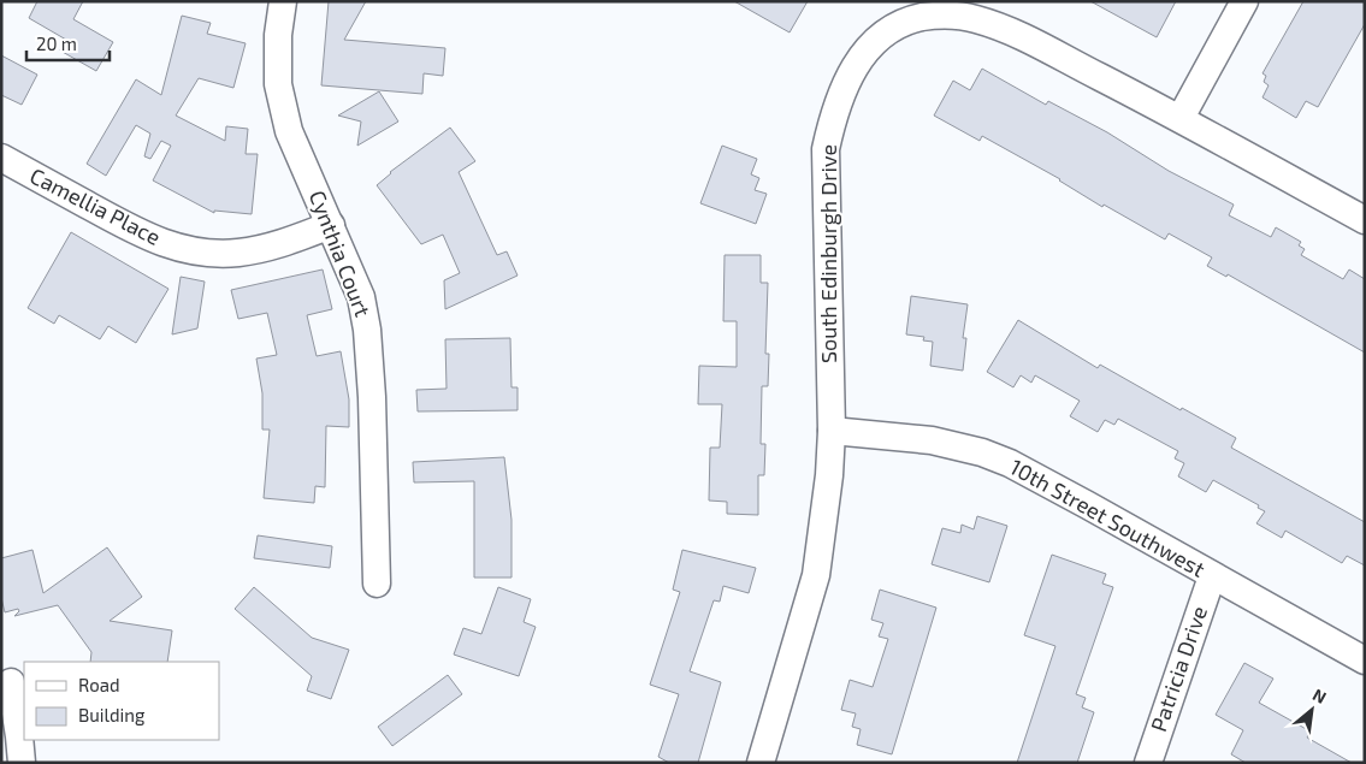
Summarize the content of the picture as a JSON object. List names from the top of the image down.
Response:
{
  "streets": {
    "street": [
      "Camellia Place",
      "Cynthia Court",
      "South Edinburgh Drive",
      "10th Street Southwest",
      "Patricia Drive"
    ]
  },
  "crossings": [
    ["Camellia Place", "Cynthia Court"],
    ["South Edinburgh Drive", "10th Street Southwest"],
    ["10th Street Southwest", "Patricia Drive"]
  ],
  "legend": ["Road", "Building"],
  "scale_bar": "20 m",
  "north": "top right"
}
